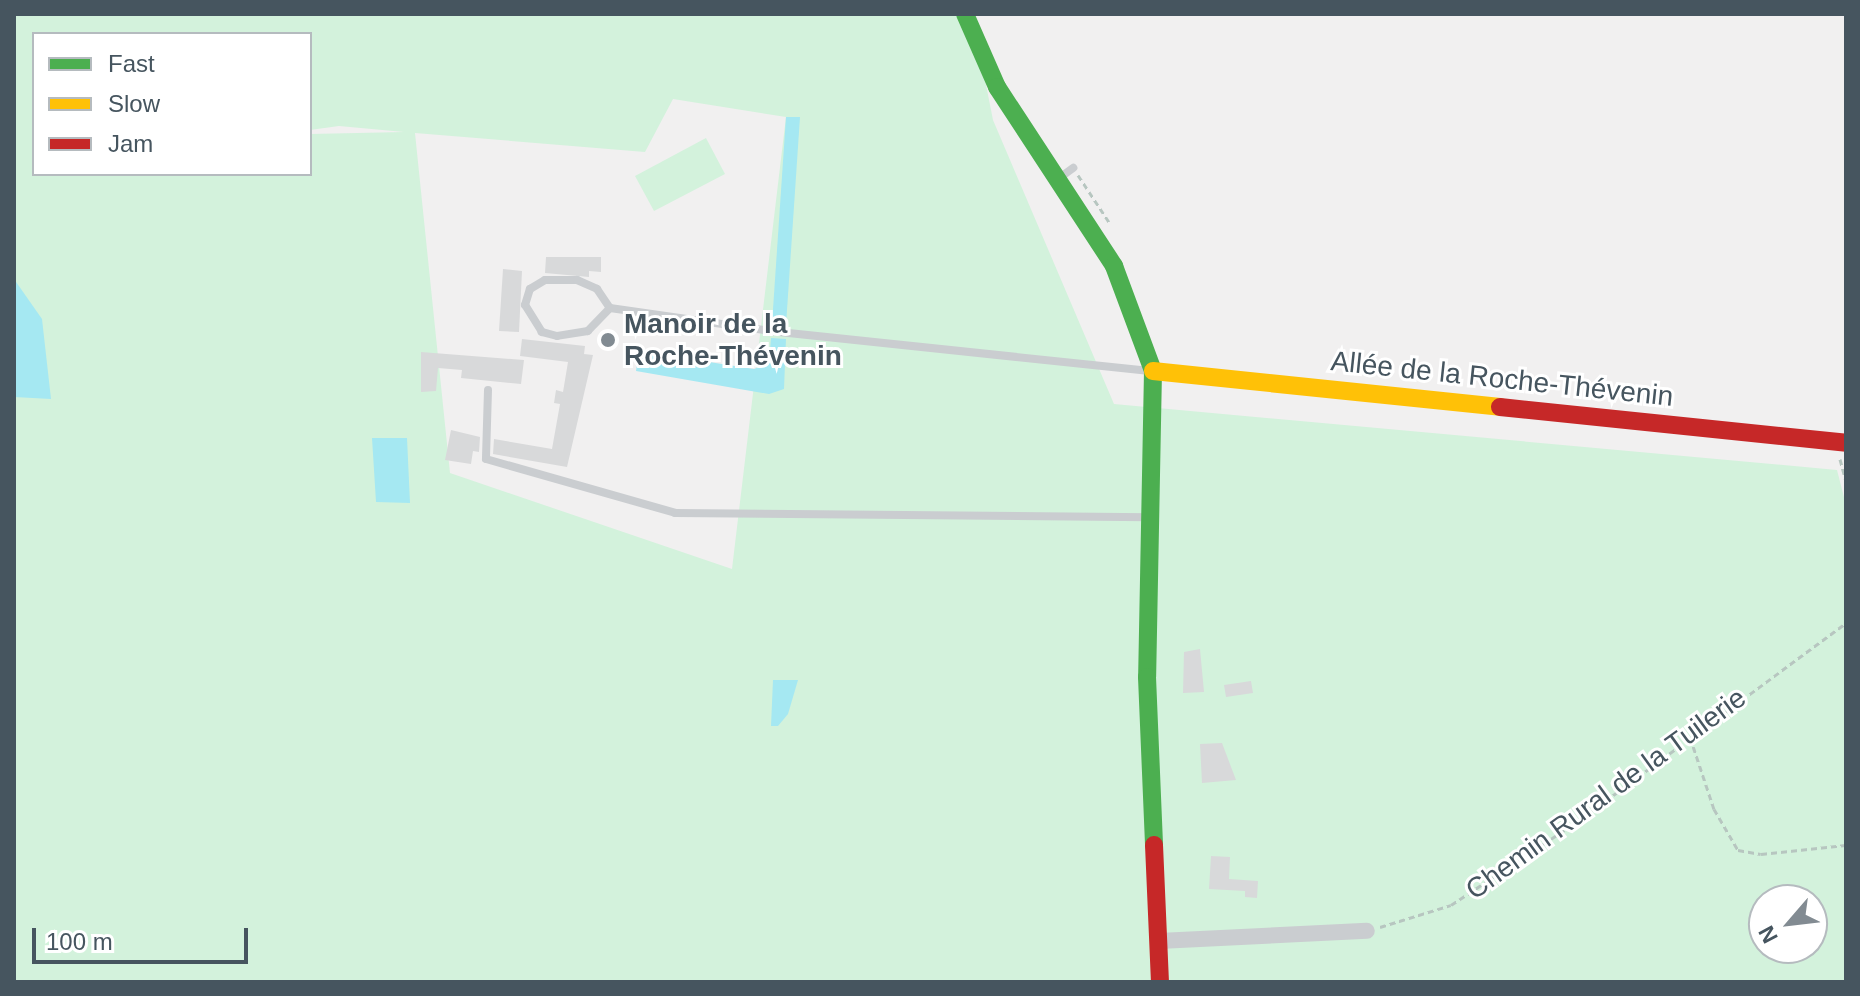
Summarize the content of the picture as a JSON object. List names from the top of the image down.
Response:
{
  "streets": {
    "street": ["Allée de la Roche-Thévenin"],
    "path": ["Chemin Rural de la Tuilerie"]
  },
  "places": ["Manoir de la Roche-Thévenin"],
  "legend": ["Fast", "Slow", "Jam"],
  "scale_bar": "100 m",
  "north": "bottom left"
}
